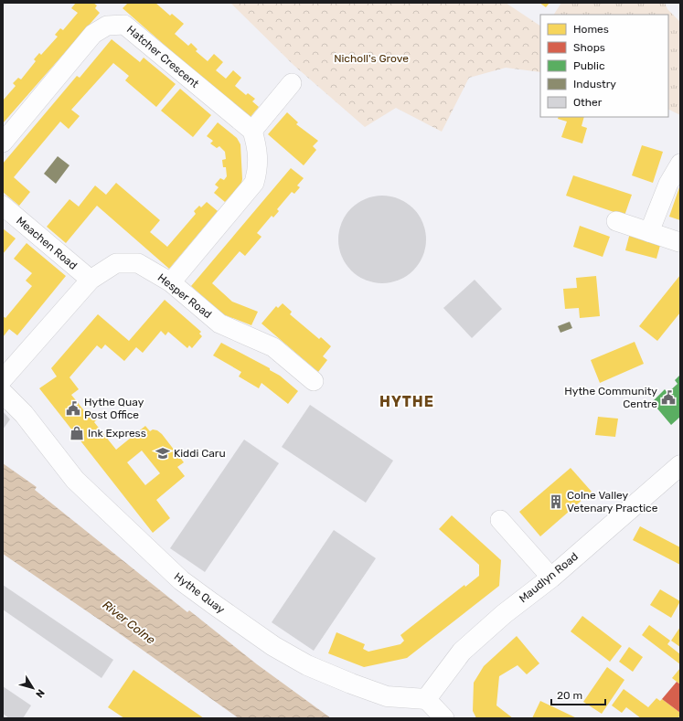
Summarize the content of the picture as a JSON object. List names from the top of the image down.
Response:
{
  "streets": {
    "main road": ["Maudlyn Road", "Hythe Quay"],
    "street": ["Hatcher Crescent", "Meachen Road", "Hesper Road"]
  },
  "crossings": [
    ["Meachen Road", "Hesper Road"],
    ["Maudlyn Road", "Hythe Quay"]
  ],
  "districts": ["HYTHE"],
  "water": ["River Colne"],
  "parks": ["Nicholl's Grove"],
  "places": {
    "public building": ["Hythe Community Centre", "Hythe Quay Post Office"],
    "shop": ["Ink Express"],
    "school or university": ["Kiddi Caru"],
    "building": ["Colne Valley Vetenary Practice"]
  },
  "legend": [
    "Homes",
    "Shops",
    "Public",
    "Industry",
    "Other"
  ],
  "scale_bar": "20 m",
  "north": "bottom right"
}
